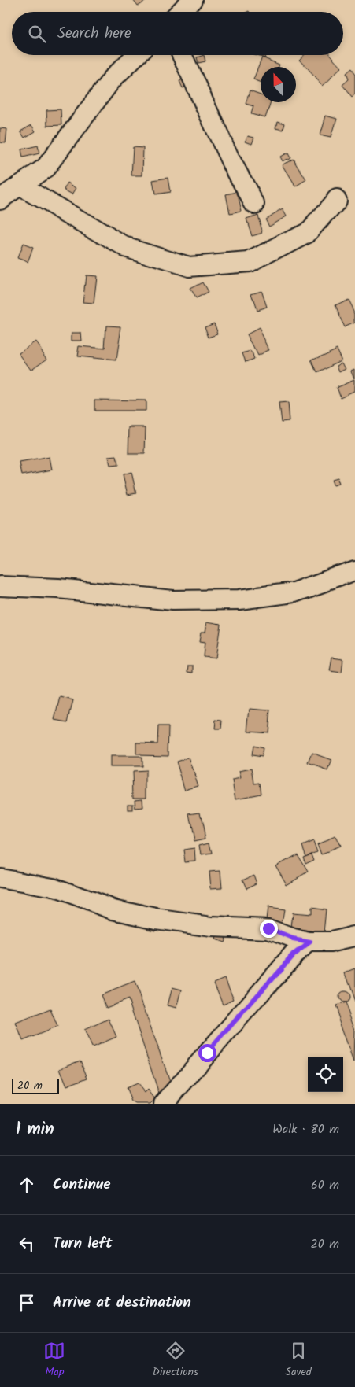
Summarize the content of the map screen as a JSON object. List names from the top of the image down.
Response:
{
  "scale_bar": "20 m",
  "north": "top",
  "page": {
    "search": "Search here",
    "scale": "20 m",
    "heading": ["1 min", "Walk · 80 m"],
    "list": [
      ["Continue", "60 m"],
      ["Turn left", "20 m"],
      "Arrive at destination"
    ],
    "nav": ["Map", "Directions", "Saved"]
  }
}
